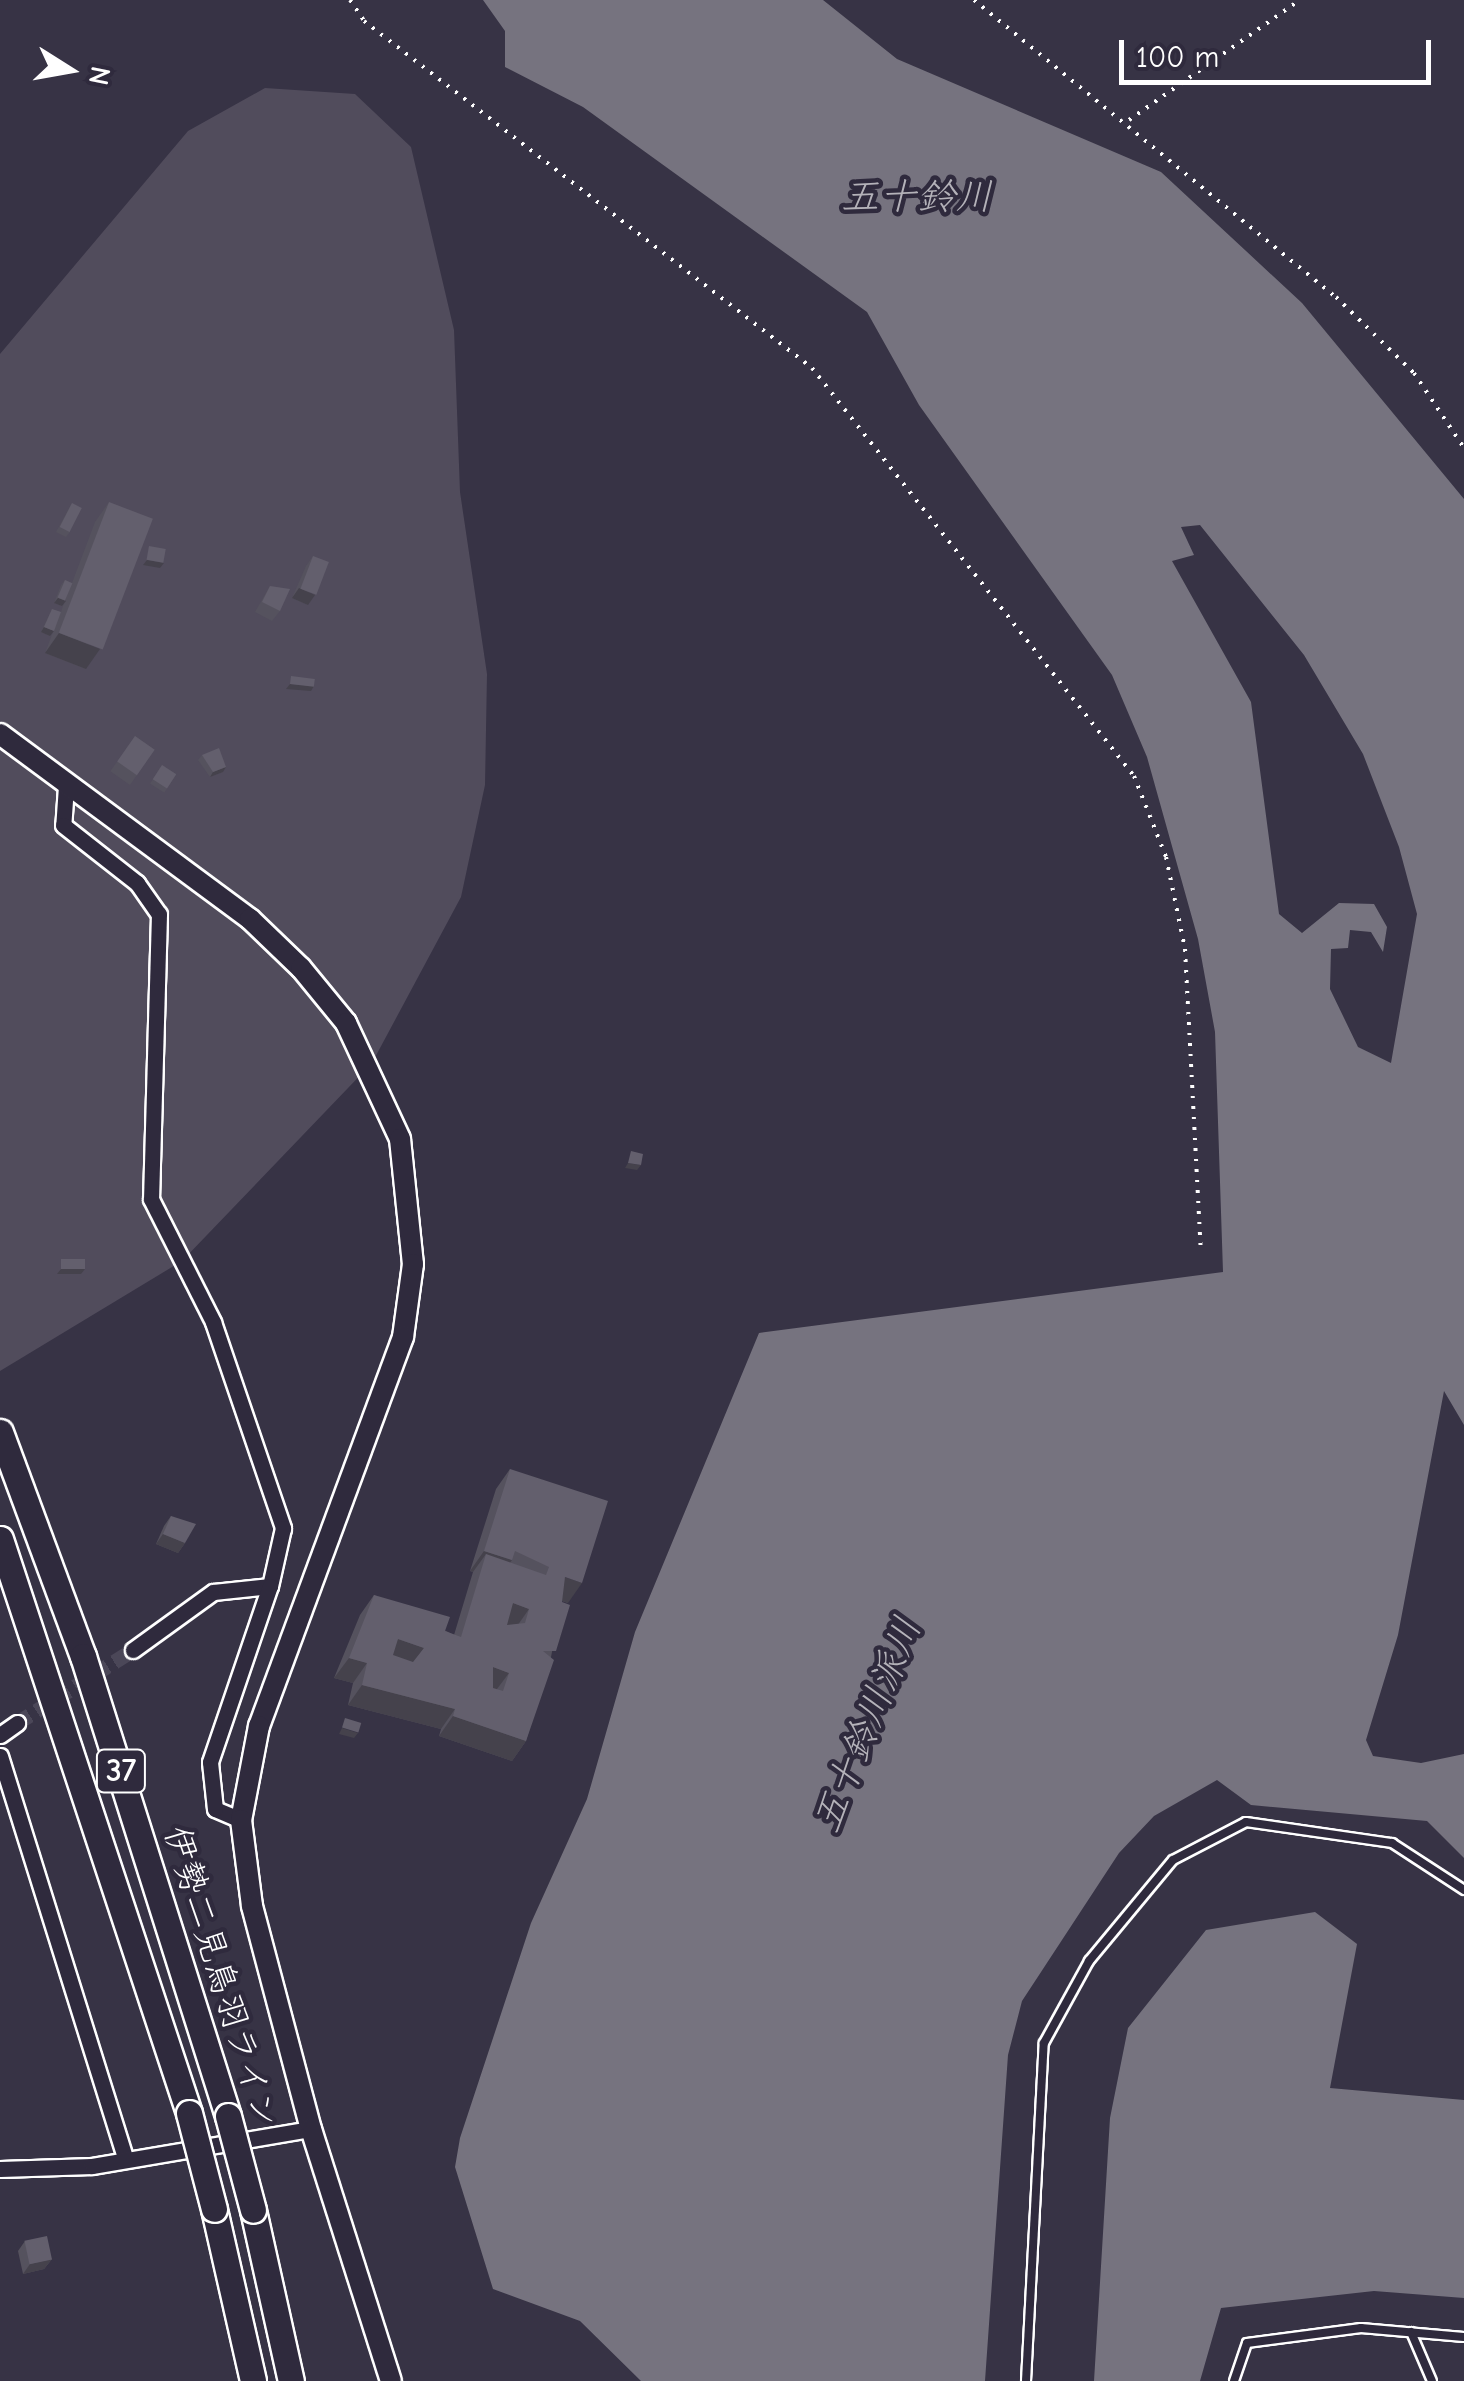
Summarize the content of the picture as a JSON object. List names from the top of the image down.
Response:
{
  "streets": {
    "main road": ["37", "伊勢二見鳥羽ライン"]
  },
  "water": ["五十鈴川", "五十鈴川派川"],
  "scale_bar": "100 m",
  "north": "right"
}
